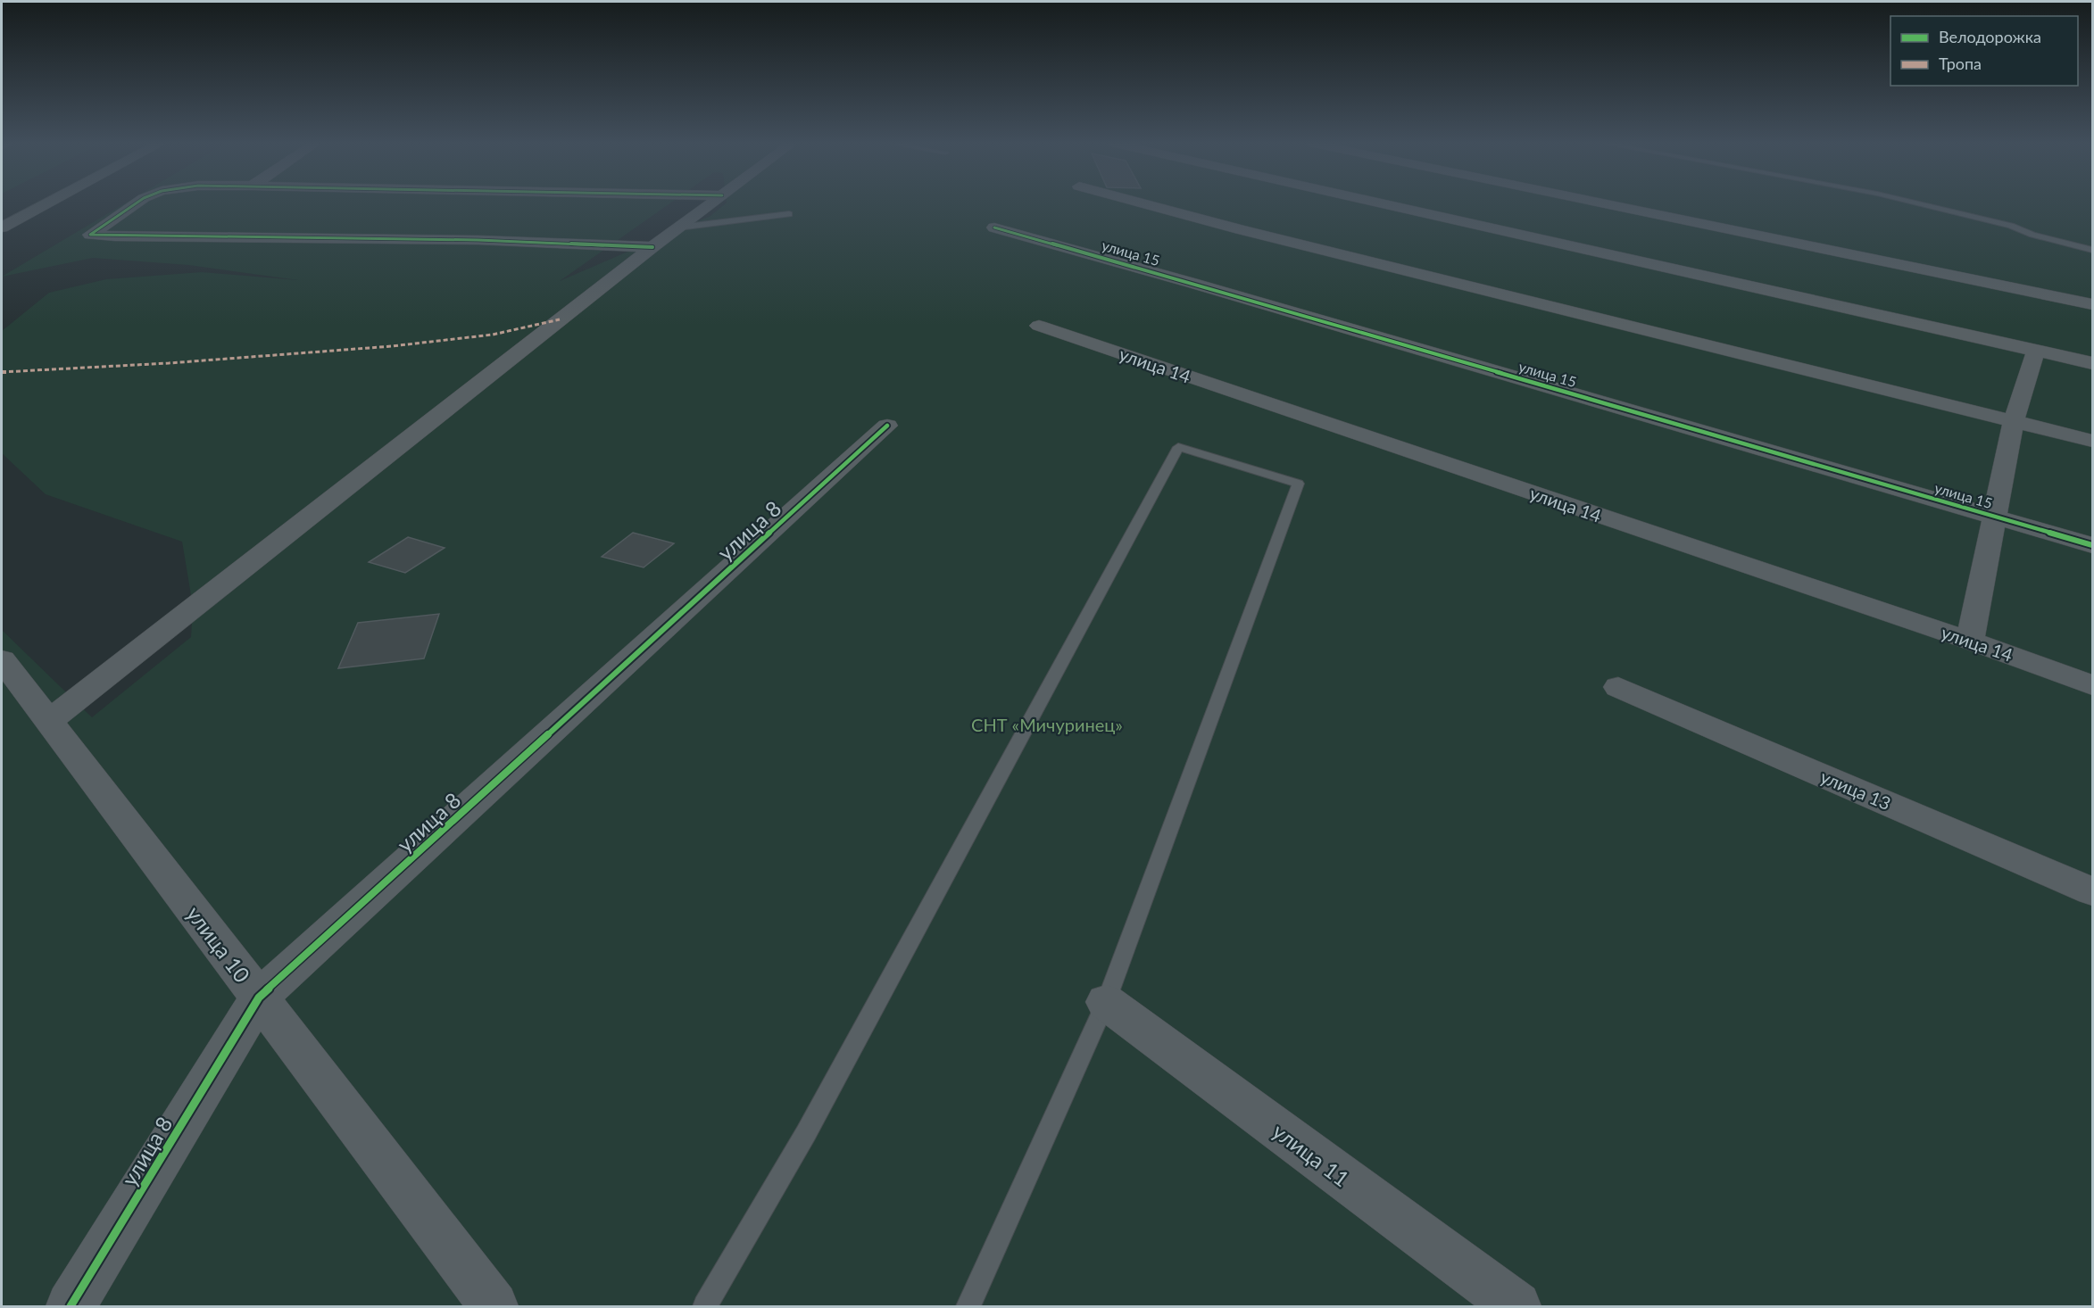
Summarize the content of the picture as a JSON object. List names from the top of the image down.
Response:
{
  "streets": {
    "street": [
      "улица 15",
      "улица 14",
      "улица 8",
      "улица 13",
      "улица 10",
      "улица 11"
    ]
  },
  "crossings": [
    ["улица 8", "улица 10"]
  ],
  "parks": ["СНТ «Мичуринец»"],
  "legend": ["Велодорожка", "Тропа"]
}
